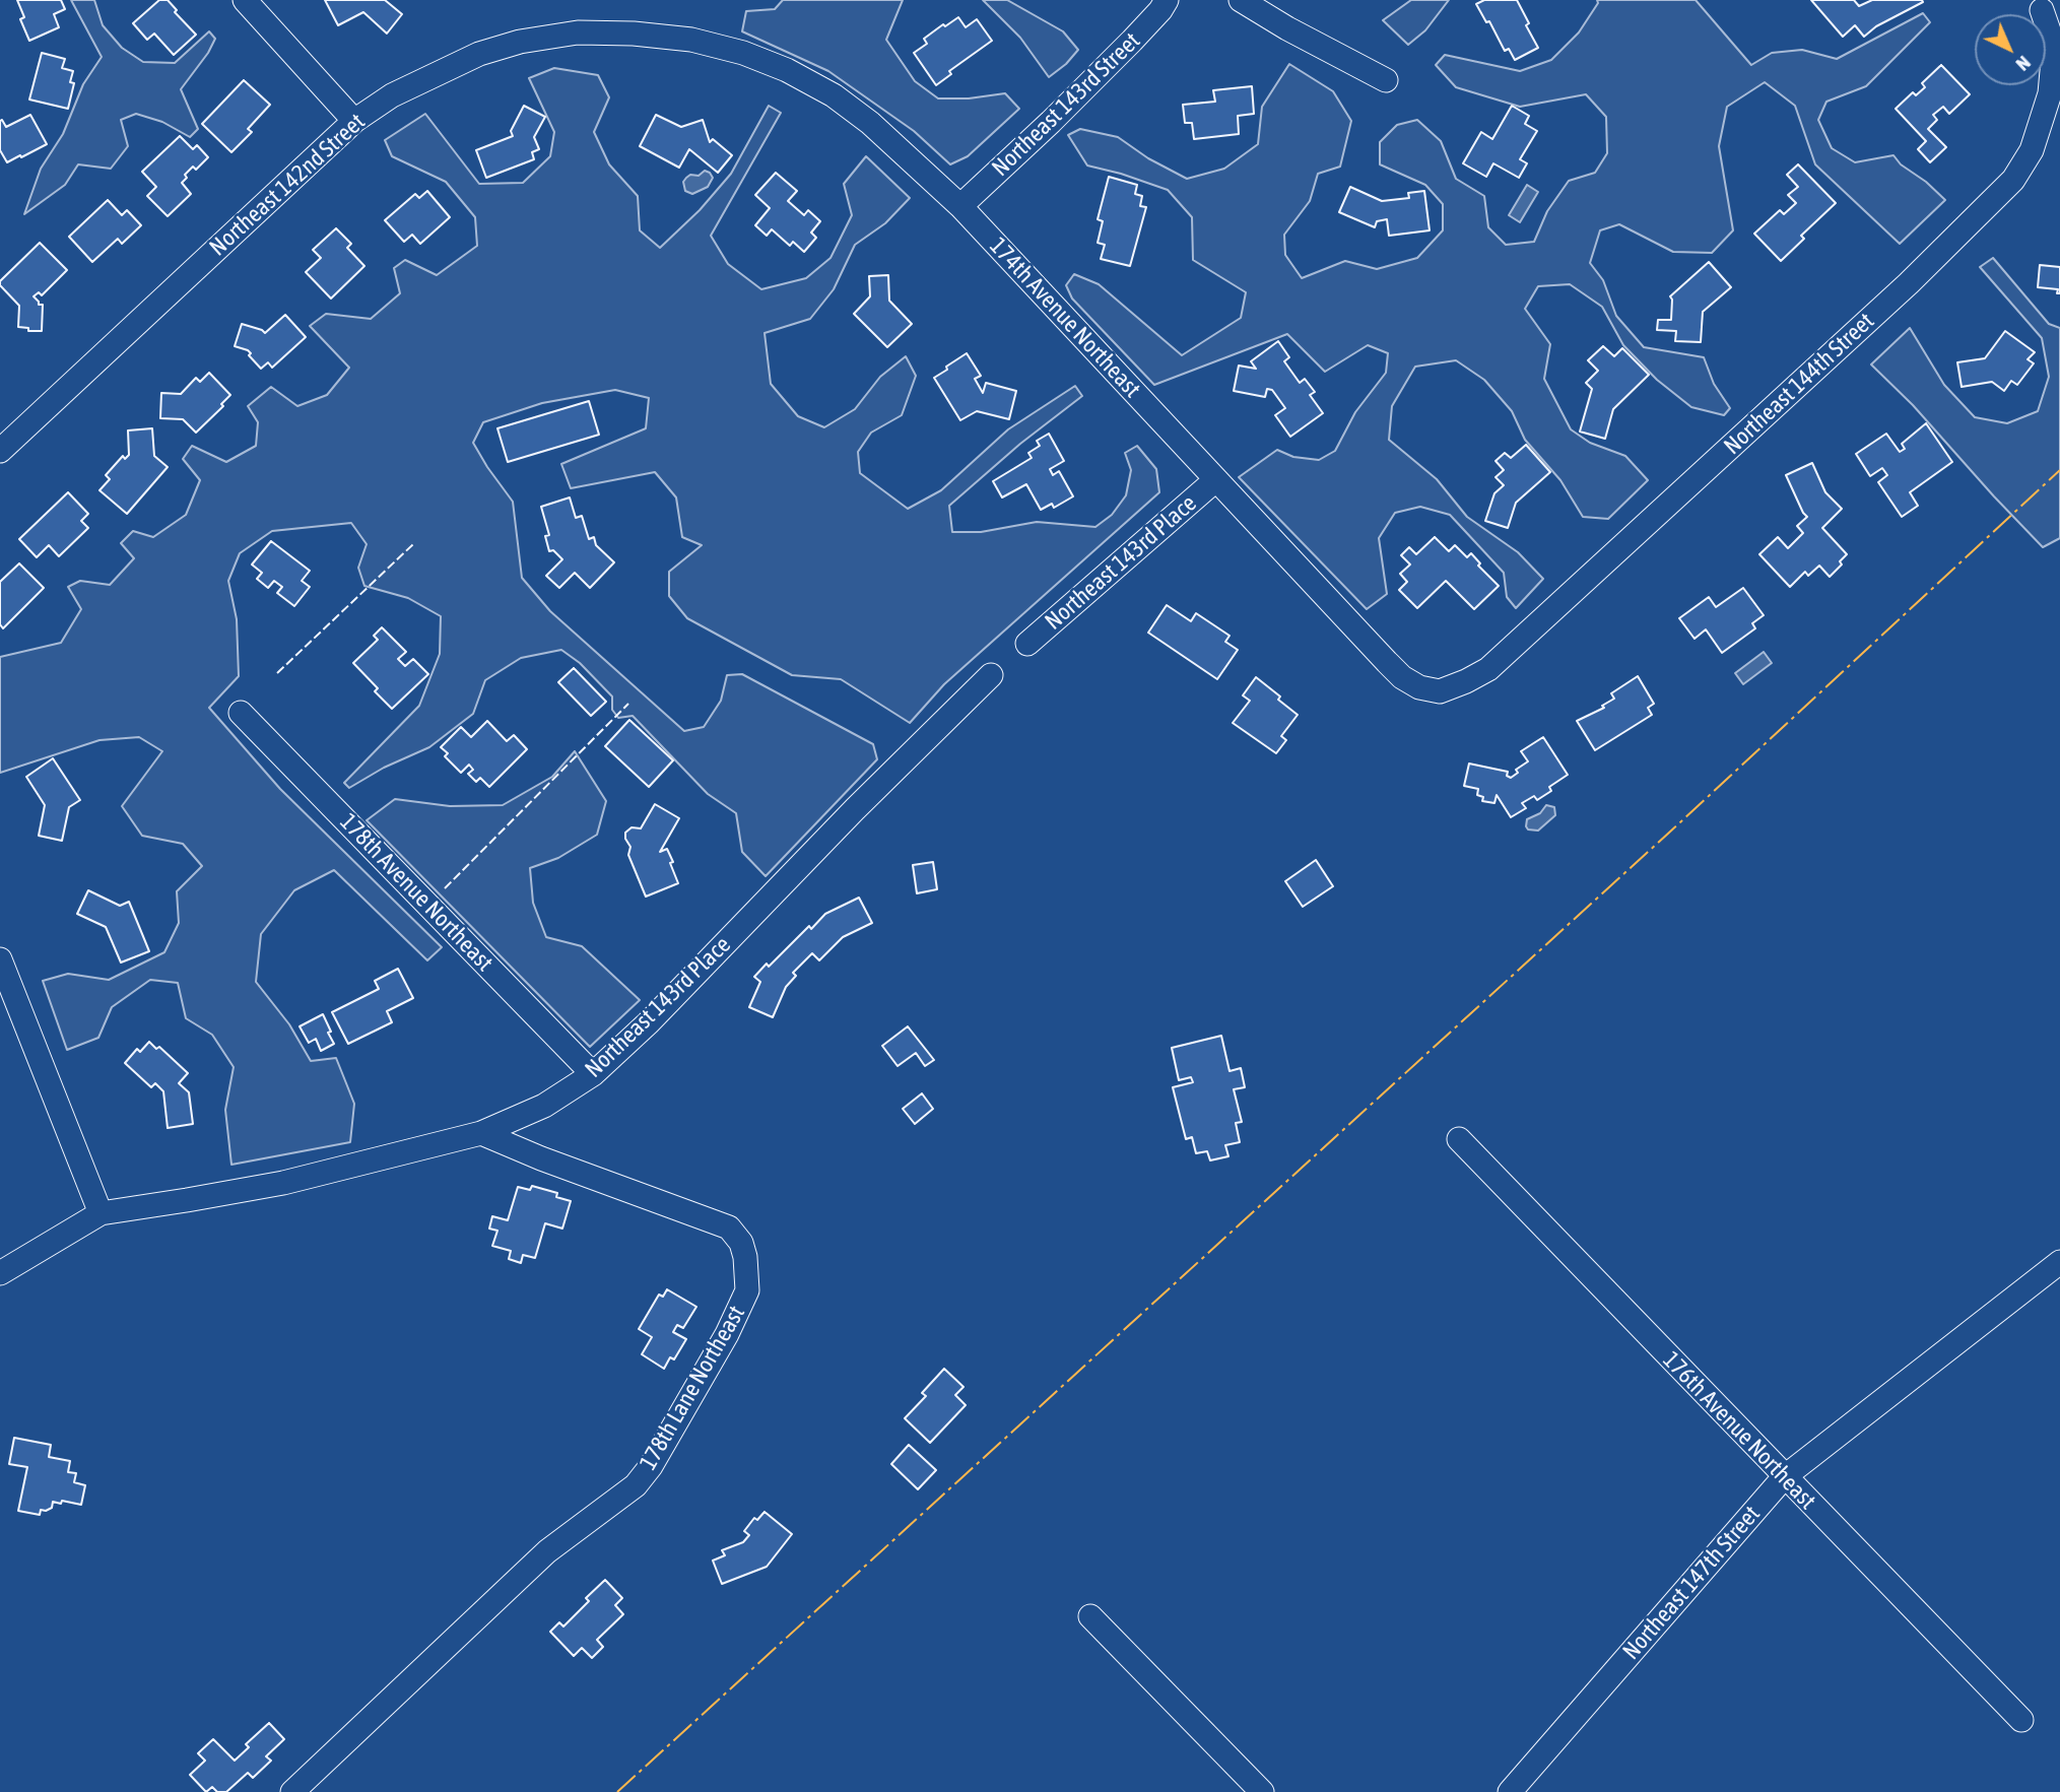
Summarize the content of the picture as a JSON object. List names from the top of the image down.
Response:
{
  "streets": {
    "street": [
      "Northeast 143rd Street",
      "Northeast 142nd Street",
      "174th Avenue Northeast",
      "Northeast 144th Street",
      "Northeast 143rd Place",
      "178th Avenue Northeast",
      "178th Lane Northeast",
      "176th Avenue Northeast",
      "Northeast 147th Street"
    ]
  },
  "crossings": [
    ["Northeast 143rd Street", "174th Avenue Northeast"],
    ["Northeast 142nd Street", "174th Avenue Northeast"],
    ["174th Avenue Northeast", "Northeast 144th Street"],
    ["174th Avenue Northeast", "Northeast 143rd Place"],
    ["Northeast 143rd Place", "178th Avenue Northeast"],
    ["Northeast 143rd Place", "178th Lane Northeast"],
    ["176th Avenue Northeast", "Northeast 147th Street"]
  ],
  "north": "bottom right"
}
